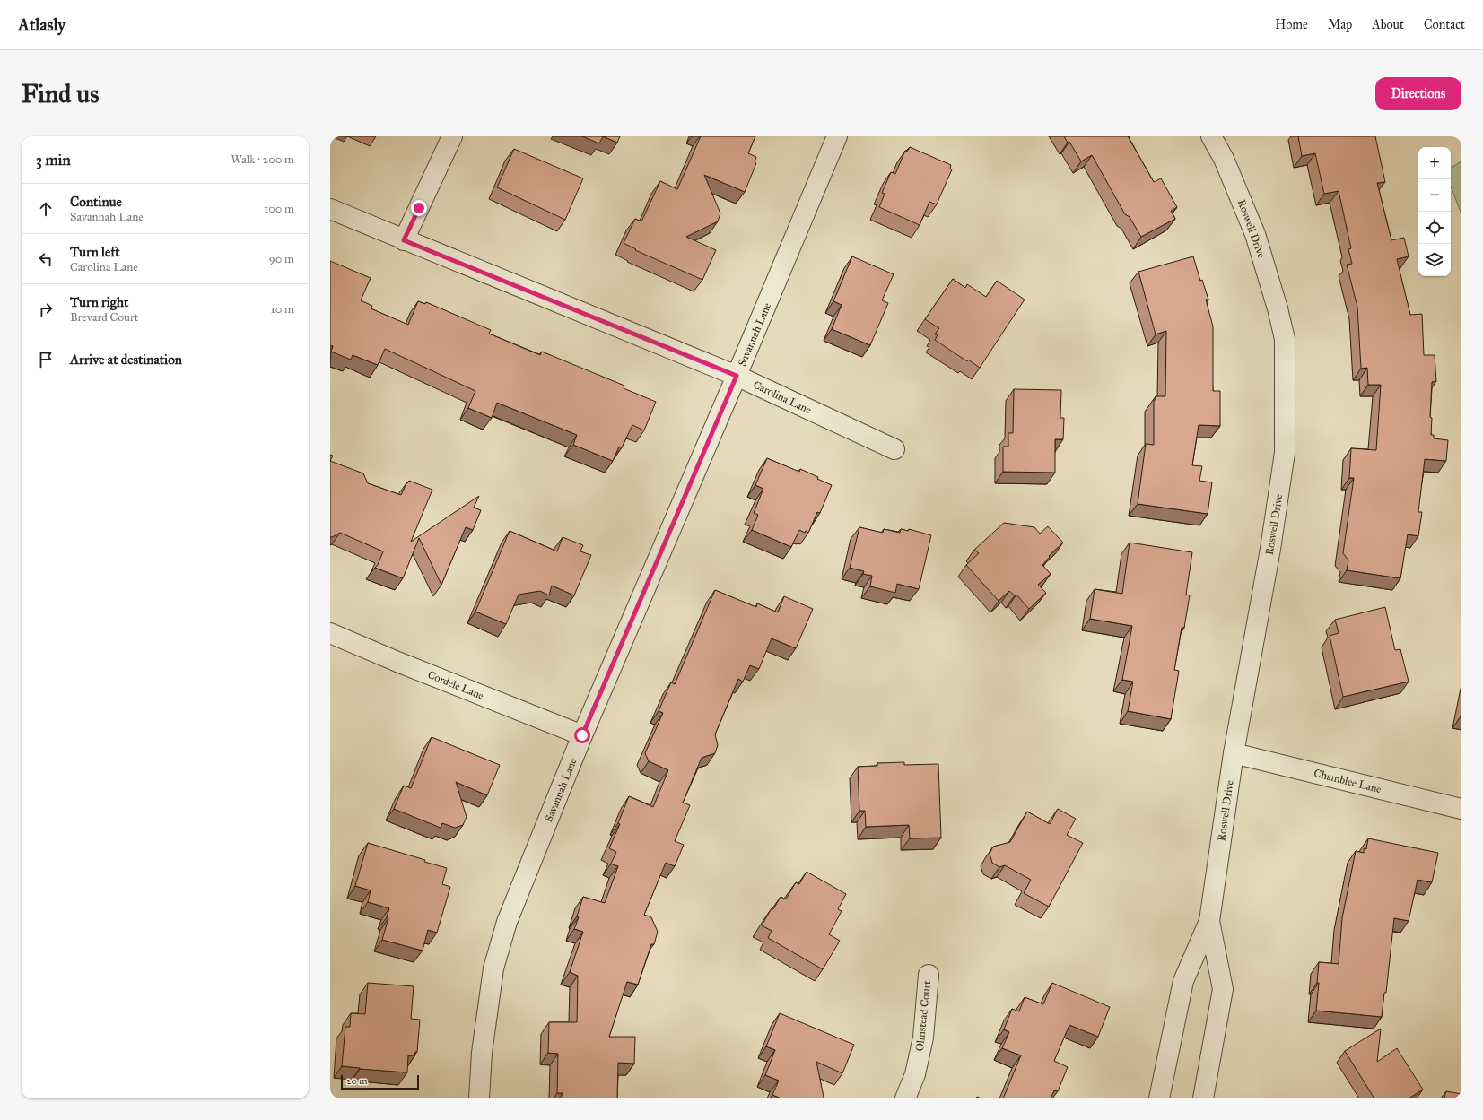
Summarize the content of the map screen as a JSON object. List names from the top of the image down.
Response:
{
  "streets": {
    "street": [
      "Roswell Drive",
      "Savannah Lane",
      "Carolina Lane",
      "Cordele Lane",
      "Chamblee Lane",
      "Olmstead Court"
    ]
  },
  "crossings": [
    ["Roswell Drive", "Chamblee Lane"],
    ["Savannah Lane", "Carolina Lane"],
    ["Savannah Lane", "Cordele Lane"]
  ],
  "scale_bar": "20 m",
  "page": {
    "header": "Atlasly",
    "nav": [
      "Home",
      "Map",
      "About",
      "Contact"
    ],
    "buttons": "Directions",
    "title": "Find us",
    "heading": ["3 min", "Walk · 200 m"],
    "map_buttons": ["+", "−"],
    "list": [
      ["Continue", "Savannah Lane", "100 m"],
      ["Turn left", "Carolina Lane", "90 m"],
      ["Turn right", "Brevard Court", "10 m"],
      "Arrive at destination"
    ],
    "scale": "20 m"
  }
}
